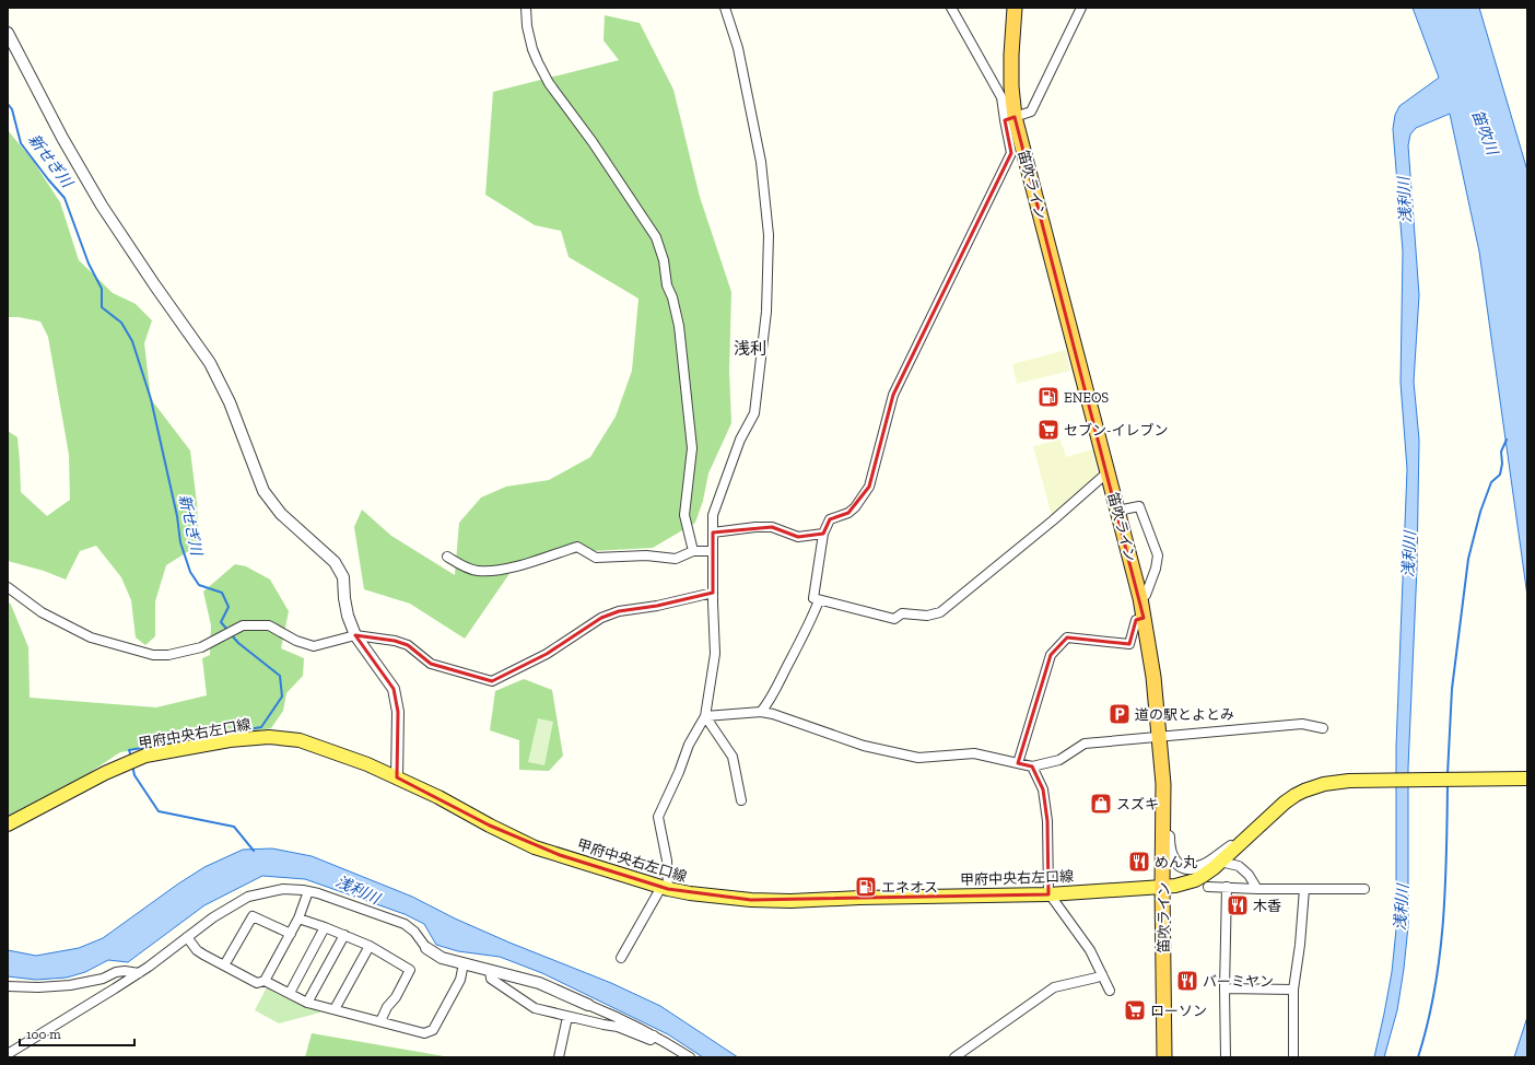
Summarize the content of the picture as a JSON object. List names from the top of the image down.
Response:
{
  "streets": {
    "highway": ["笛吹ライン"],
    "main road": ["甲府中央右左口線"]
  },
  "crossings": [
    ["笛吹ライン", "甲府中央右左口線"]
  ],
  "districts": ["浅利"],
  "water": ["笛吹川", "新せぎ川", "浅利川"],
  "places": {
    "fuel station": ["ENEOS", "エネオス"],
    "supermarket": ["セブン-イレブン", "ローソン"],
    "parking": ["道の駅とよとみ"],
    "shop": ["スズキ"],
    "restaurant": ["めん丸", "木香", "バーミヤン"]
  },
  "scale_bar": "100 m"
}
